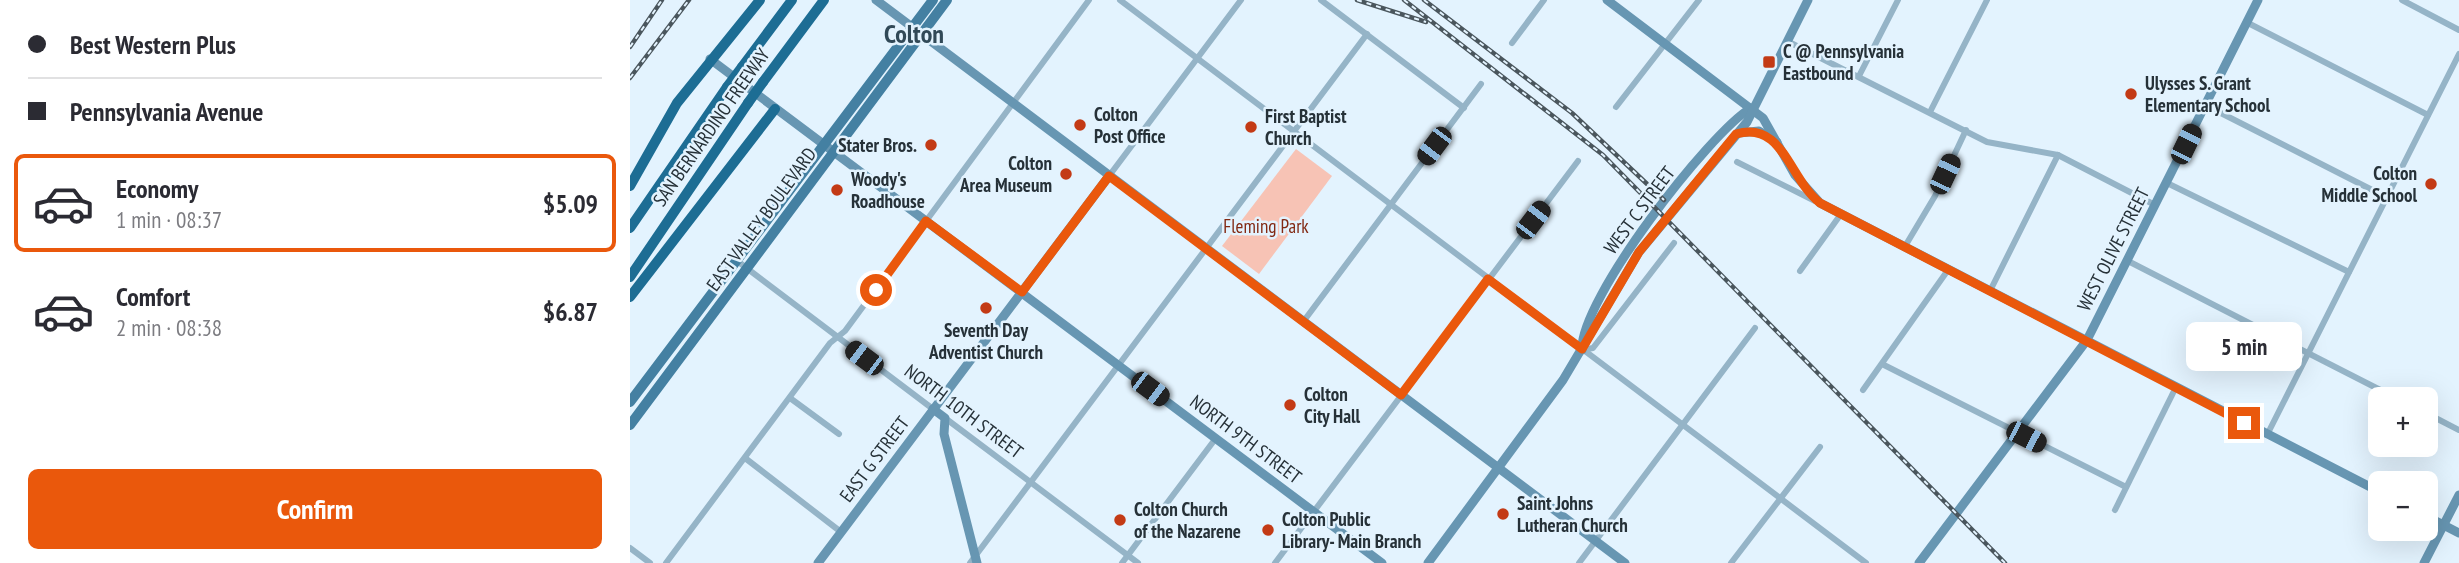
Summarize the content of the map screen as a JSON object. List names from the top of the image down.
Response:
{
  "streets": {
    "highway": ["SAN BERNARDINO FREEWAY"],
    "main road": ["EAST VALLEY BOULEVARD"],
    "street": [
      "WEST C STREET",
      "WEST OLIVE STREET",
      "NORTH 10TH STREET",
      "NORTH 9TH STREET",
      "EAST G STREET"
    ]
  },
  "crossings": [
    ["EAST VALLEY BOULEVARD", "NORTH 10TH STREET"],
    ["EAST VALLEY BOULEVARD", "NORTH 9TH STREET"],
    ["NORTH 10TH STREET", "EAST G STREET"],
    ["NORTH 9TH STREET", "EAST G STREET"]
  ],
  "districts": ["Colton"],
  "parks": ["Fleming Park"],
  "places": {
    "transit": ["C @ Pennsylvania Eastbound"],
    "other": [
      "Ulysses S. Grant Elementary School",
      "Colton Post Office",
      "First Baptist Church",
      "Stater Bros.",
      "Colton Area Museum",
      "Colton Middle School",
      "Woody's Roadhouse",
      "Seventh Day Adventist Church",
      "Colton City Hall",
      "Saint Johns Lutheran Church",
      "Colton Church of the Nazarene",
      "Colton Public Library- Main Branch"
    ]
  },
  "page": {
    "banner": ["Best Western Plus", "Pennsylvania Avenue"],
    "list": [
      {
        "name": "Economy",
        "note": "1 min · 08:37",
        "value": "$5.09"
      },
      {
        "name": "Comfort",
        "note": "2 min · 08:38",
        "value": "$6.87"
      }
    ],
    "bubble": "5 min",
    "map_buttons": ["+", "−"],
    "buttons": "Confirm"
  }
}
